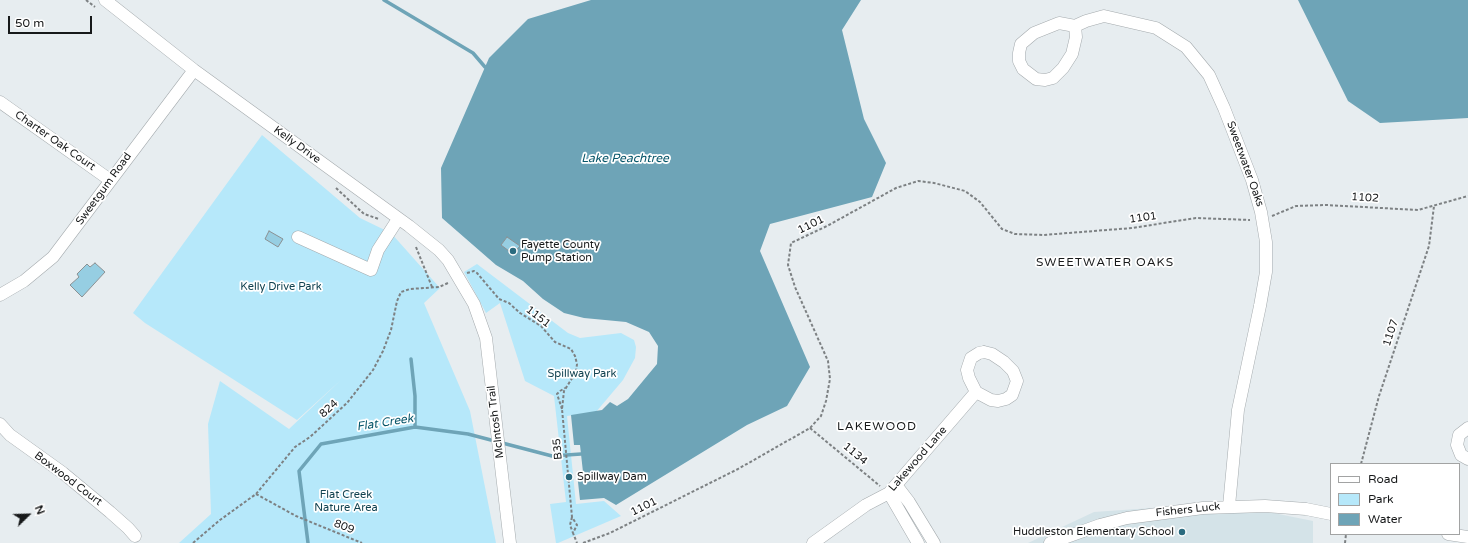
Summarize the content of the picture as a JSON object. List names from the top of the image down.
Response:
{
  "streets": {
    "street": [
      "Charter Oak Court",
      "Kelly Drive",
      "Sweetwater Oaks",
      "Sweetgum Road",
      "McIntosh Trail",
      "Lakewood Lane",
      "Boxwood Court",
      "Fishers Luck"
    ],
    "path": [
      "1102",
      "1101",
      "1151",
      "1107",
      "824",
      "B35",
      "1134",
      "809"
    ]
  },
  "crossings": [
    ["Charter Oak Court", "Sweetgum Road"],
    ["Kelly Drive", "Sweetgum Road"],
    ["Kelly Drive", "McIntosh Trail"],
    ["Sweetwater Oaks", "1102"],
    ["Sweetwater Oaks", "1101"],
    ["Sweetwater Oaks", "Fishers Luck"],
    ["1102", "1101"],
    ["1102", "1107"],
    ["1101", "1134"],
    ["1151", "B35"],
    ["824", "809"],
    ["1134", "Lakewood Lane"]
  ],
  "districts": ["SWEETWATER OAKS", "LAKEWOOD"],
  "water": ["Lake Peachtree", "Flat Creek"],
  "parks": ["Kelly Drive Park", "Spillway Park", "Flat Creek Nature Area"],
  "places": ["Fayette County Pump Station", "Spillway Dam", "Huddleston Elementary School"],
  "legend": ["Road", "Park", "Water"],
  "scale_bar": "50 m",
  "north": "top right"
}
